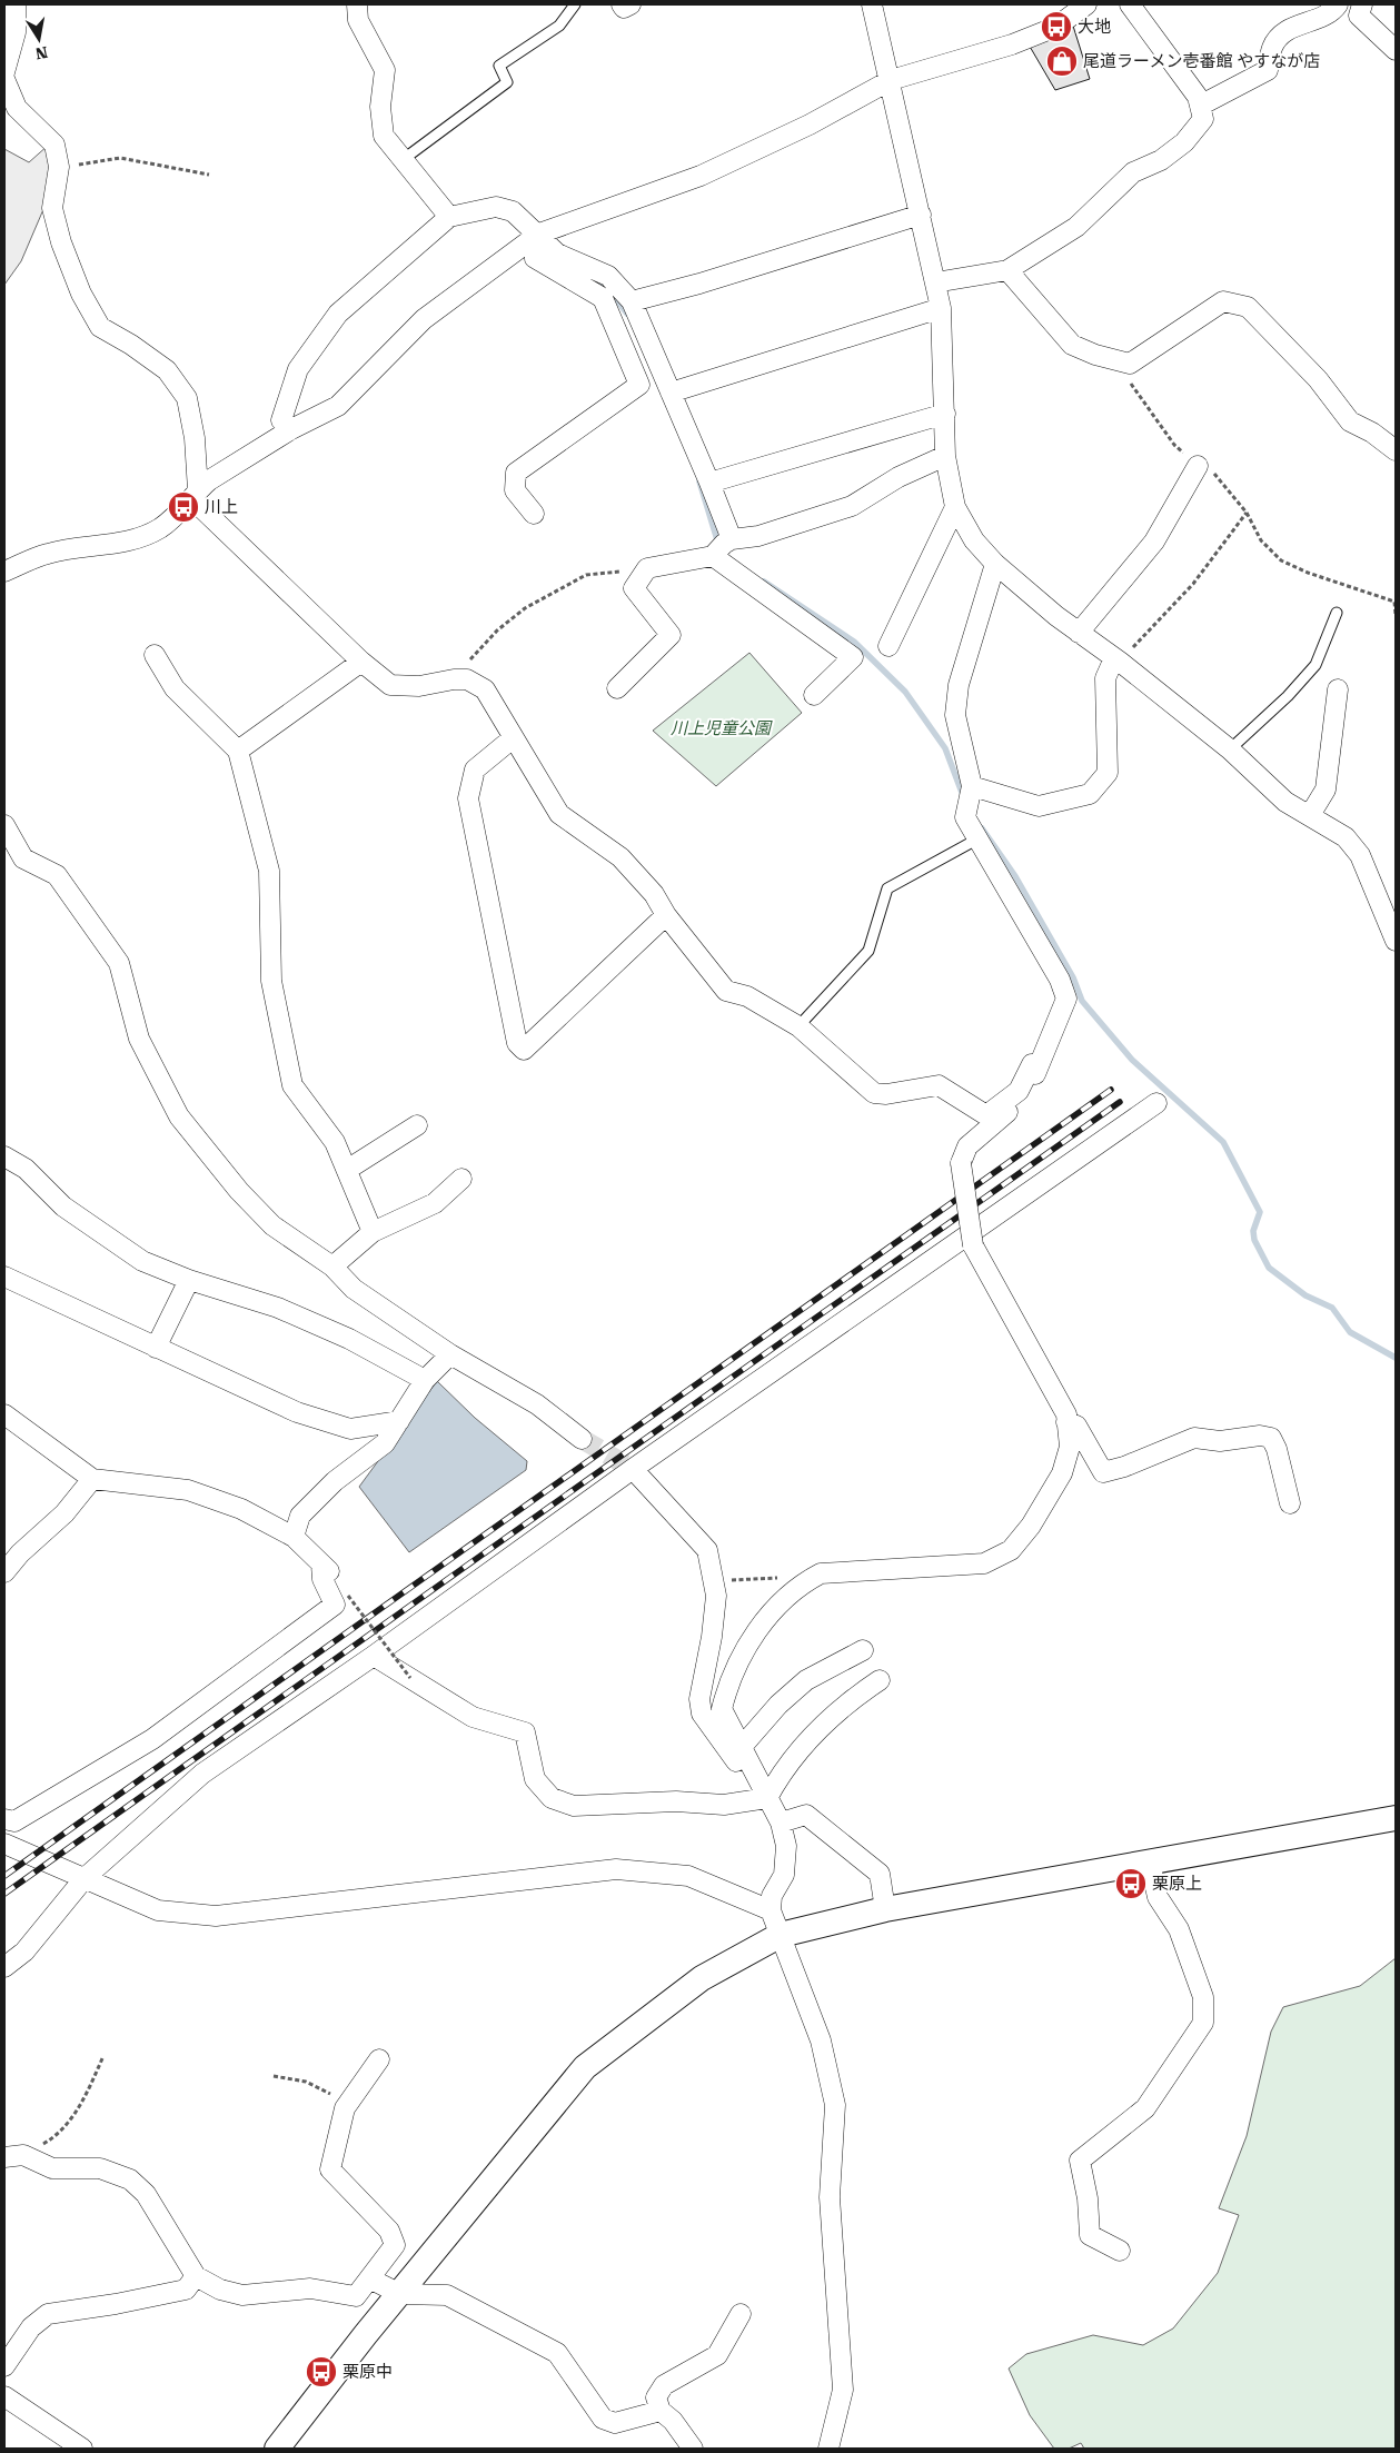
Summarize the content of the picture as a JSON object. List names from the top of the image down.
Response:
{
  "parks": ["川上児童公園"],
  "places": {
    "bus stop": [
      "大地",
      "川上",
      "栗原上",
      "栗原中"
    ],
    "shop": ["尾道ラーメン壱番館 やすなが店"]
  },
  "north": "bottom"
}
